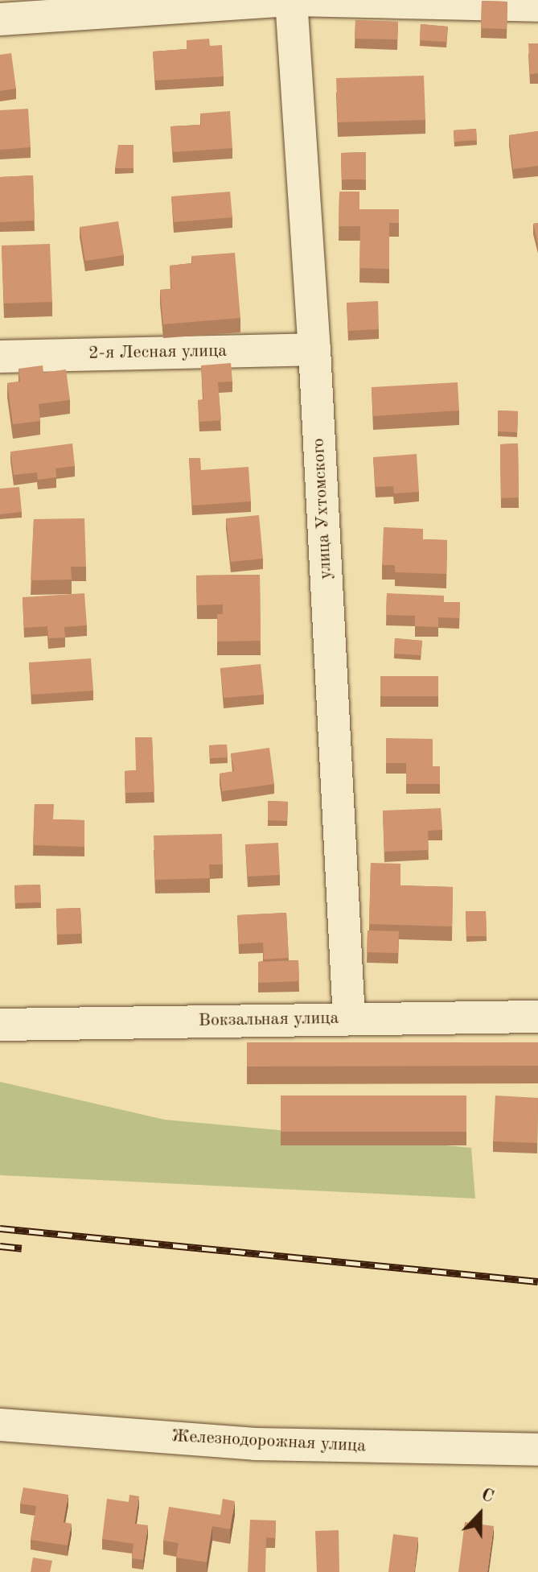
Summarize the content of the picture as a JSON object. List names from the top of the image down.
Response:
{
  "streets": {
    "street": [
      "2-я Лесная улица",
      "улица Ухтомского",
      "Вокзальная улица",
      "Железнодорожная улица"
    ]
  },
  "crossings": [
    ["2-я Лесная улица", "улица Ухтомского"],
    ["улица Ухтомского", "Вокзальная улица"]
  ],
  "north": "top"
}
